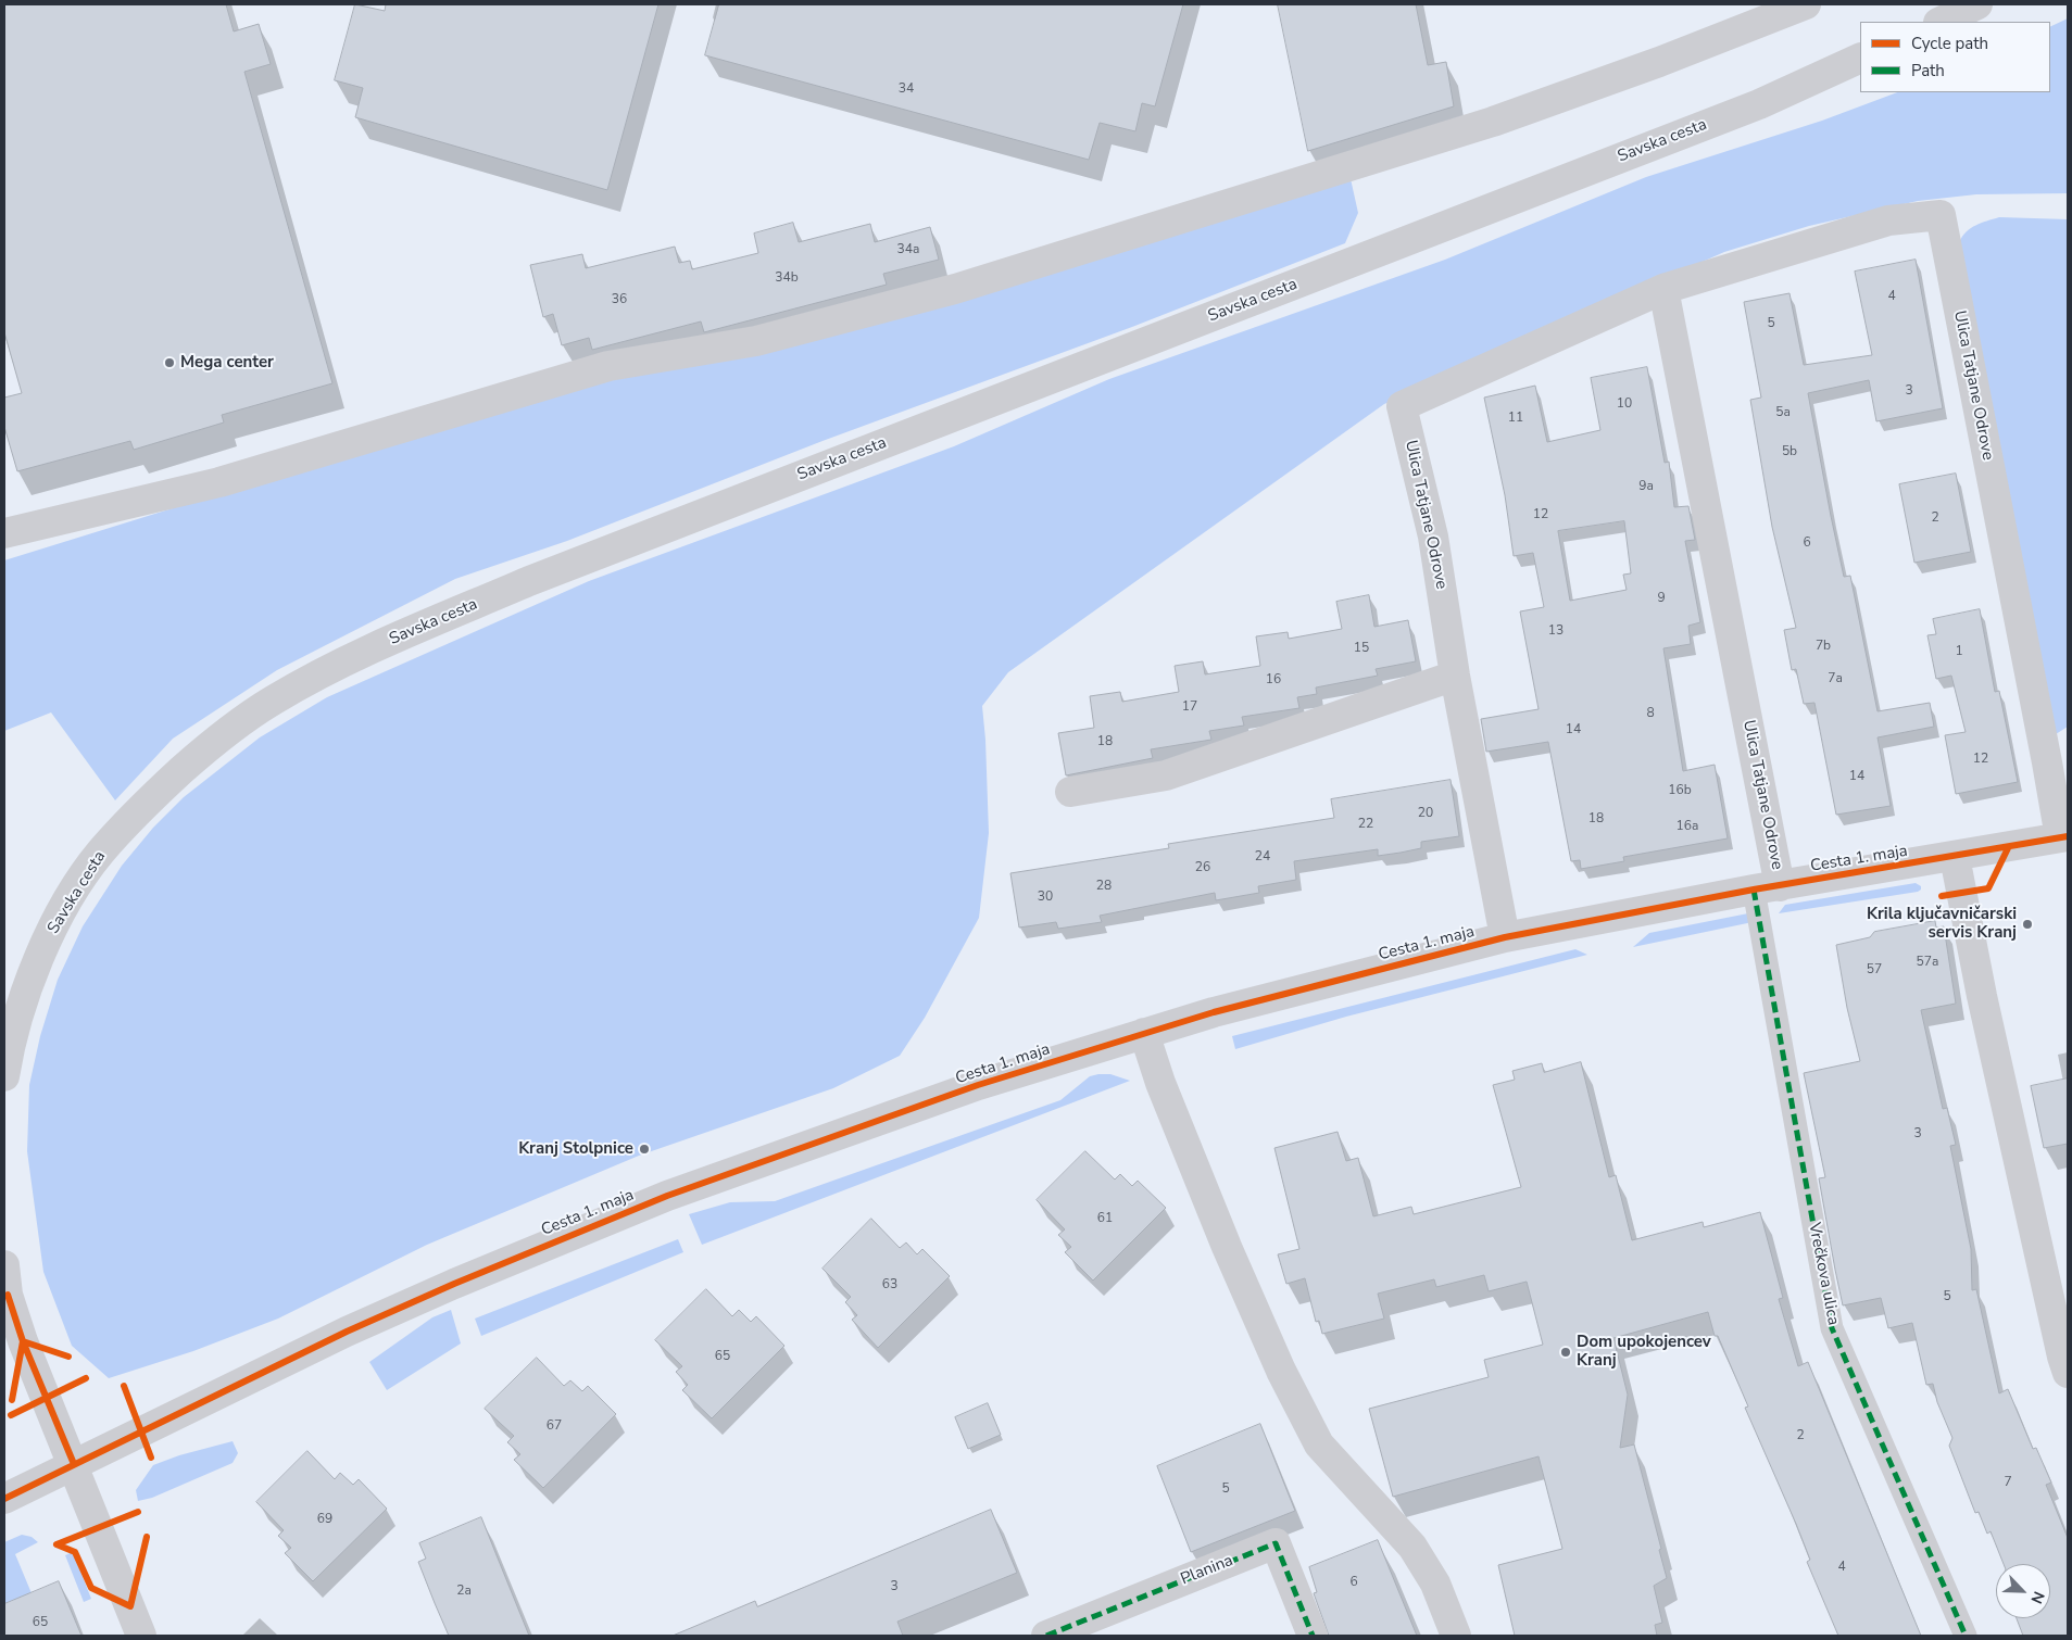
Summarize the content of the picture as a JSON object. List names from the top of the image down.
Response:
{
  "streets": {
    "street": [
      "Savska cesta",
      "Ulica Tatjane Odrove",
      "Cesta 1. maja",
      "Vrečkova ulica",
      "Planina"
    ]
  },
  "crossings": [
    ["Ulica Tatjane Odrove", "Cesta 1. maja"],
    ["Ulica Tatjane Odrove", "Vrečkova ulica"],
    ["Cesta 1. maja", "Vrečkova ulica"]
  ],
  "places": [
    "Mega center",
    "Krila ključavničarski servis Kranj",
    "Kranj Stolpnice",
    "Dom upokojencev Kranj"
  ],
  "house_numbers": [
    "34",
    "34a",
    "34b",
    "4",
    "36",
    "5",
    "3",
    "10",
    "5a",
    "11",
    "5b",
    "9a",
    "12",
    "2",
    "6",
    "9",
    "13",
    "7b",
    "15",
    "1",
    "7a",
    "16",
    "17",
    "8",
    "14",
    "18",
    "12",
    "14",
    "16b",
    "20",
    "18",
    "22",
    "16a",
    "24",
    "26",
    "28",
    "30",
    "57a",
    "57",
    "3",
    "61",
    "63",
    "5",
    "65",
    "67",
    "2",
    "7",
    "5",
    "69",
    "4",
    "6",
    "3",
    "2a",
    "65"
  ],
  "legend": ["Cycle path", "Path"],
  "north": "bottom right"
}
